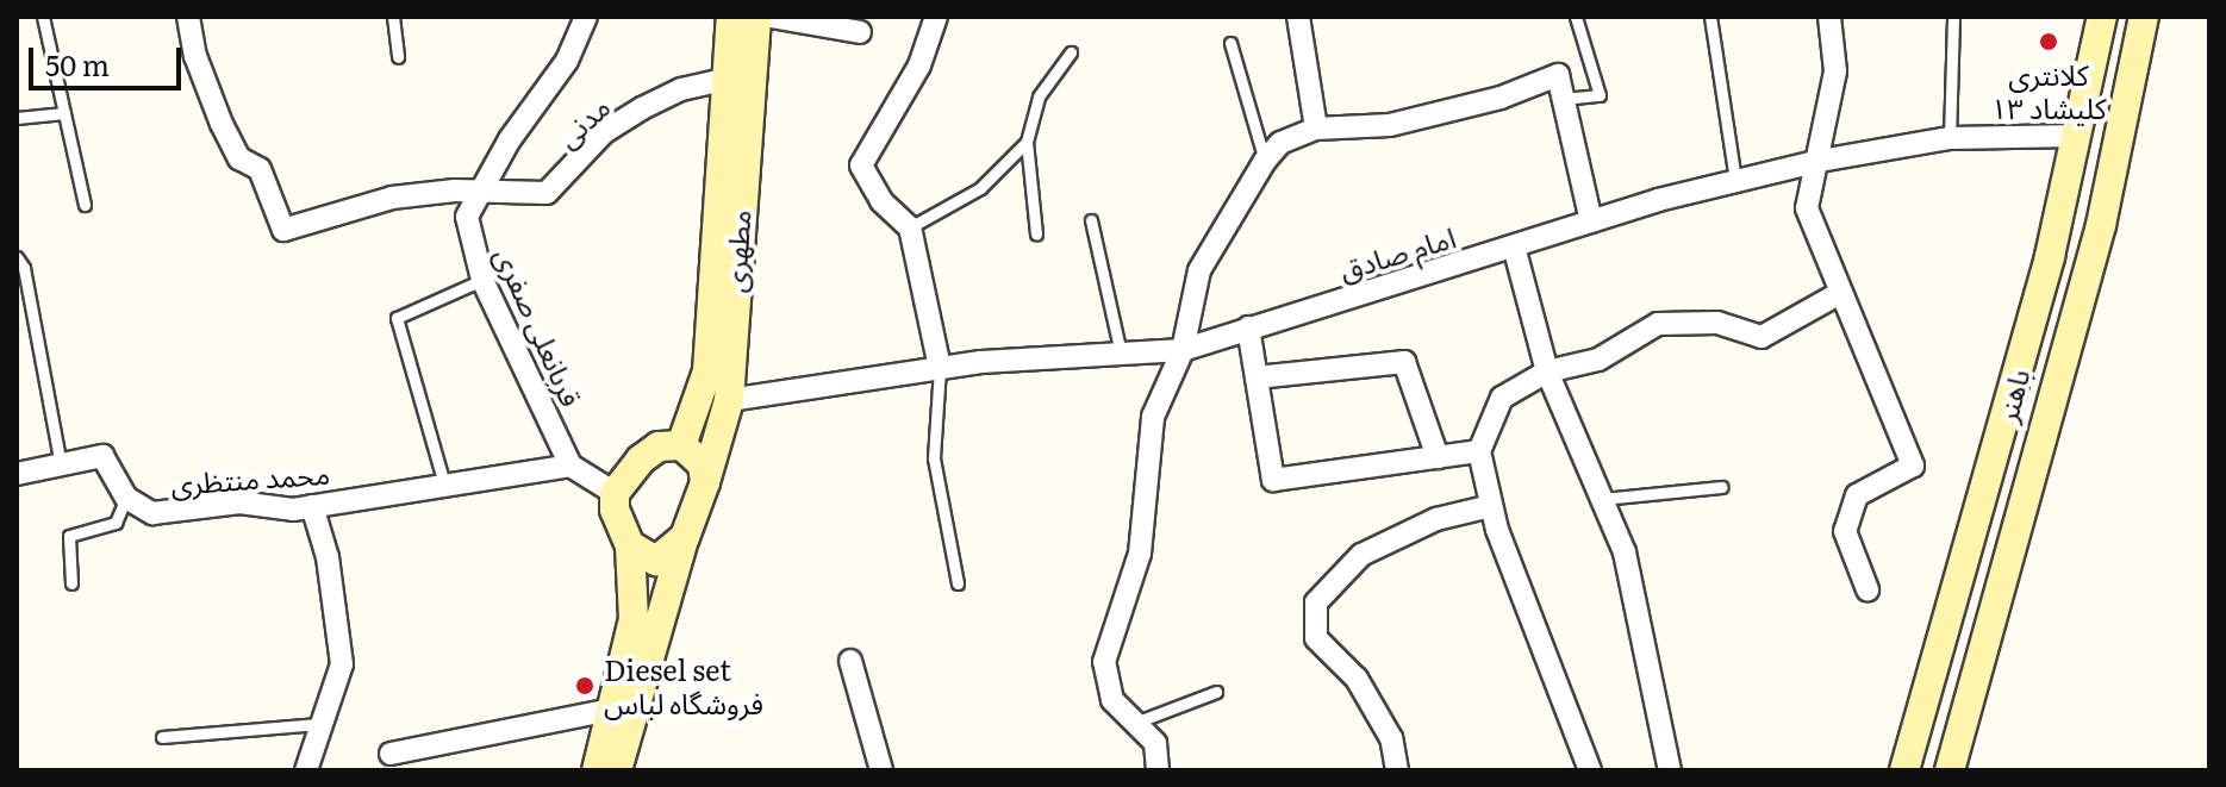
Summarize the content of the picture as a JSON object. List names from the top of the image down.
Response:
{
  "streets": {
    "main road": ["مطهری", "باهنر"],
    "street": [
      "مدنی",
      "امام صادق",
      "قربانعلی صفری",
      "محمد منتظری"
    ]
  },
  "crossings": [
    ["مدنی", "مطهری"],
    ["مدنی", "قربانعلی صفری"],
    ["مطهری", "امام صادق"],
    ["امام صادق", "باهنر"],
    ["قربانعلی صفری", "محمد منتظری"]
  ],
  "places": ["کلانتری ۱۳ کلیشاد", "Diesel set فروشگاه لباس"],
  "scale_bar": "50 m"
}
